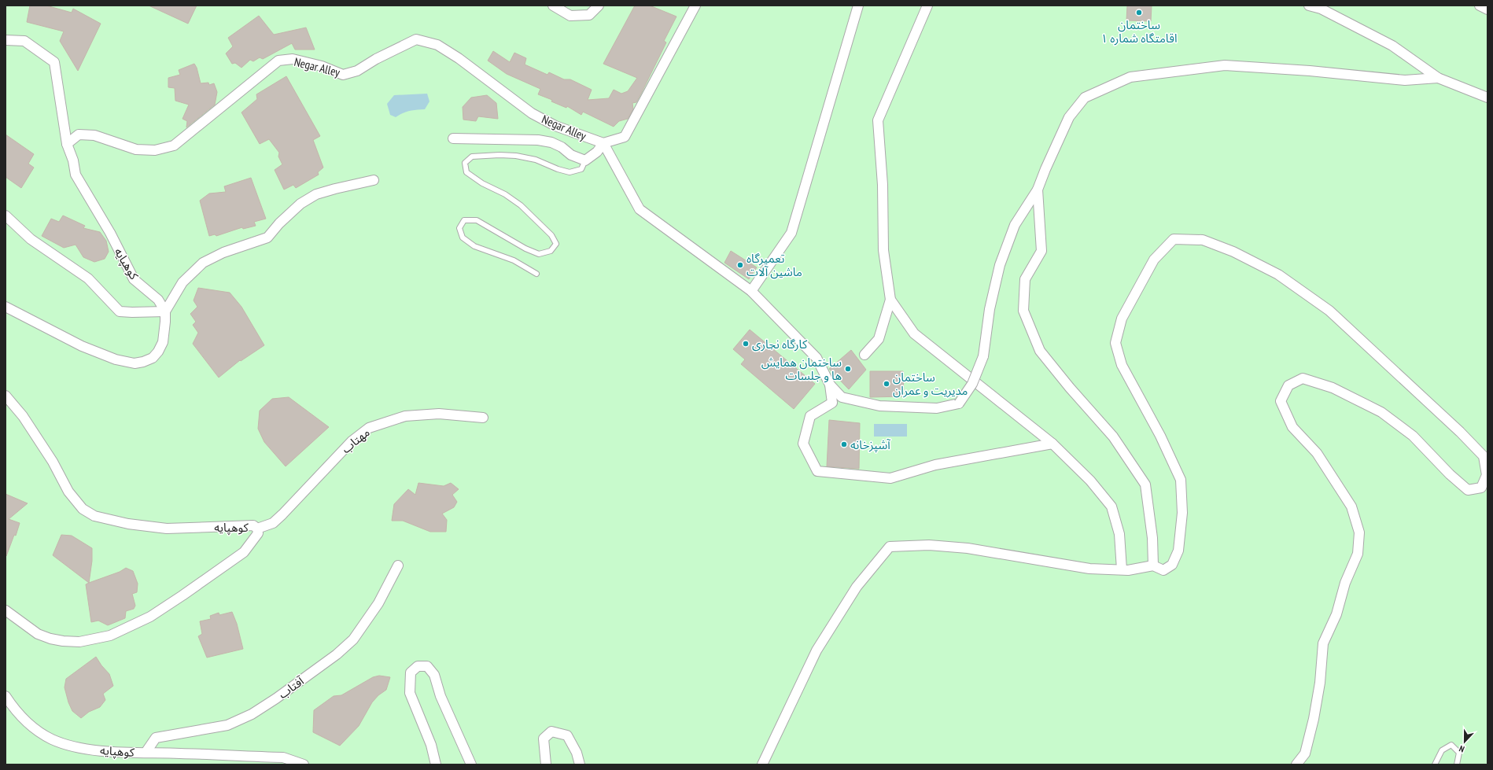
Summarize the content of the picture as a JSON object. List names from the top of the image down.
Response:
{
  "streets": {
    "street": [
      "Negar Alley",
      "کوهپایه",
      "مهتاب",
      "آفتاب"
    ]
  },
  "crossings": [
    ["Negar Alley", "کوهپایه"],
    ["کوهپایه", "مهتاب"],
    ["کوهپایه", "آفتاب"]
  ],
  "places": [
    "ساختمان اقامتگاه شماره ۱",
    "تعمیرگاه ماشین آلات",
    "کارگاه نجاری",
    "ساختمان همایش ها و جلسات",
    "ساختمان مدیریت و عمران",
    "آشپزخانه"
  ],
  "north": "bottom"
}
